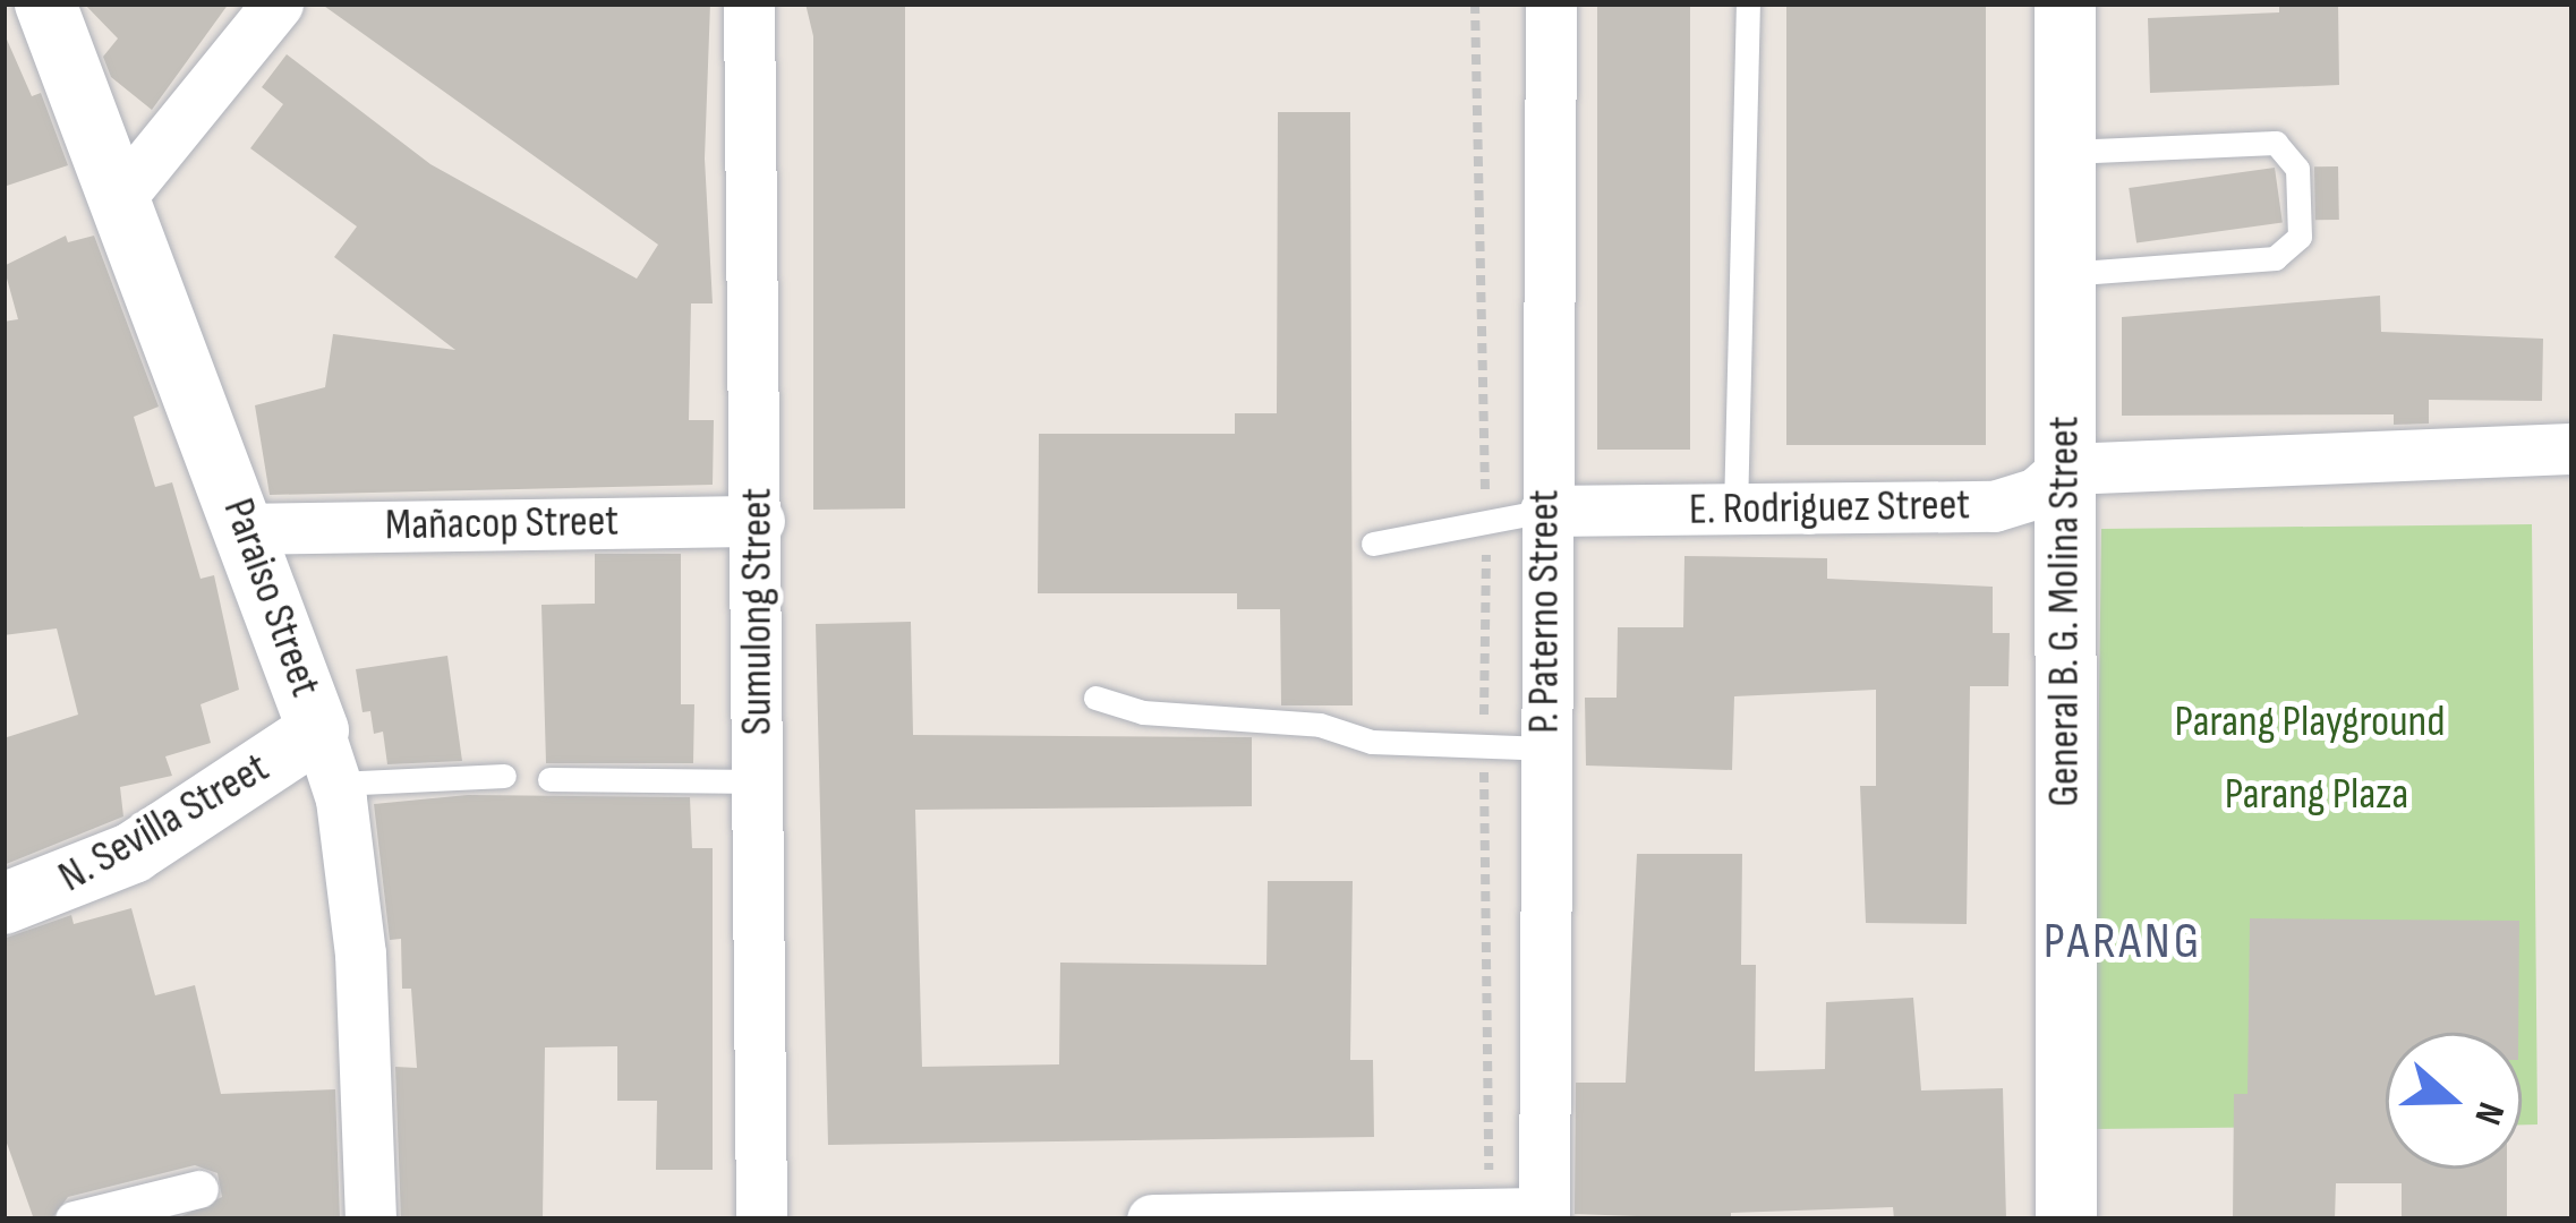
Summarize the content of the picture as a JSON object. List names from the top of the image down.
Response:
{
  "streets": {
    "street": [
      "E. Rodriguez Street",
      "Mañacop Street",
      "Paraiso Street",
      "Sumulong Street",
      "P. Paterno Street",
      "General B. G. Molina Street",
      "N. Sevilla Street"
    ]
  },
  "crossings": [
    ["E. Rodriguez Street", "P. Paterno Street"],
    ["E. Rodriguez Street", "General B. G. Molina Street"],
    ["Mañacop Street", "Paraiso Street"],
    ["Mañacop Street", "Sumulong Street"],
    ["Paraiso Street", "N. Sevilla Street"]
  ],
  "districts": ["PARANG"],
  "parks": ["Parang Playground", "Parang Plaza"],
  "north": "right"
}
